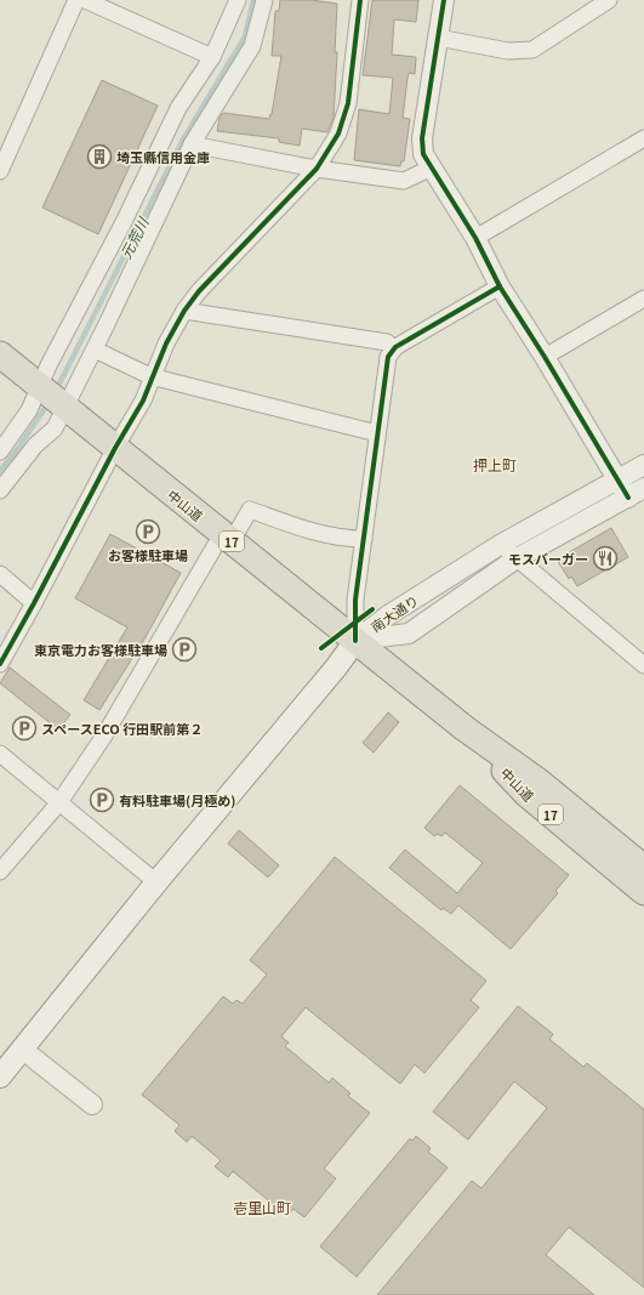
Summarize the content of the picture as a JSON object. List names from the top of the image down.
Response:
{
  "streets": {
    "highway": ["中山道", "17"],
    "street": ["南大通り"]
  },
  "crossings": [
    ["中山道", "南大通り"]
  ],
  "districts": ["押上町", "壱里山町"],
  "water": ["元荒川"],
  "places": {
    "building": ["埼玉縣信用金庫"],
    "parking": [
      "お客様駐車場",
      "東京電力お客様駐車場",
      "スペースECO 行田駅前第２",
      "有料駐車場(月極め)"
    ],
    "restaurant": ["モスバーガー"]
  }
}
